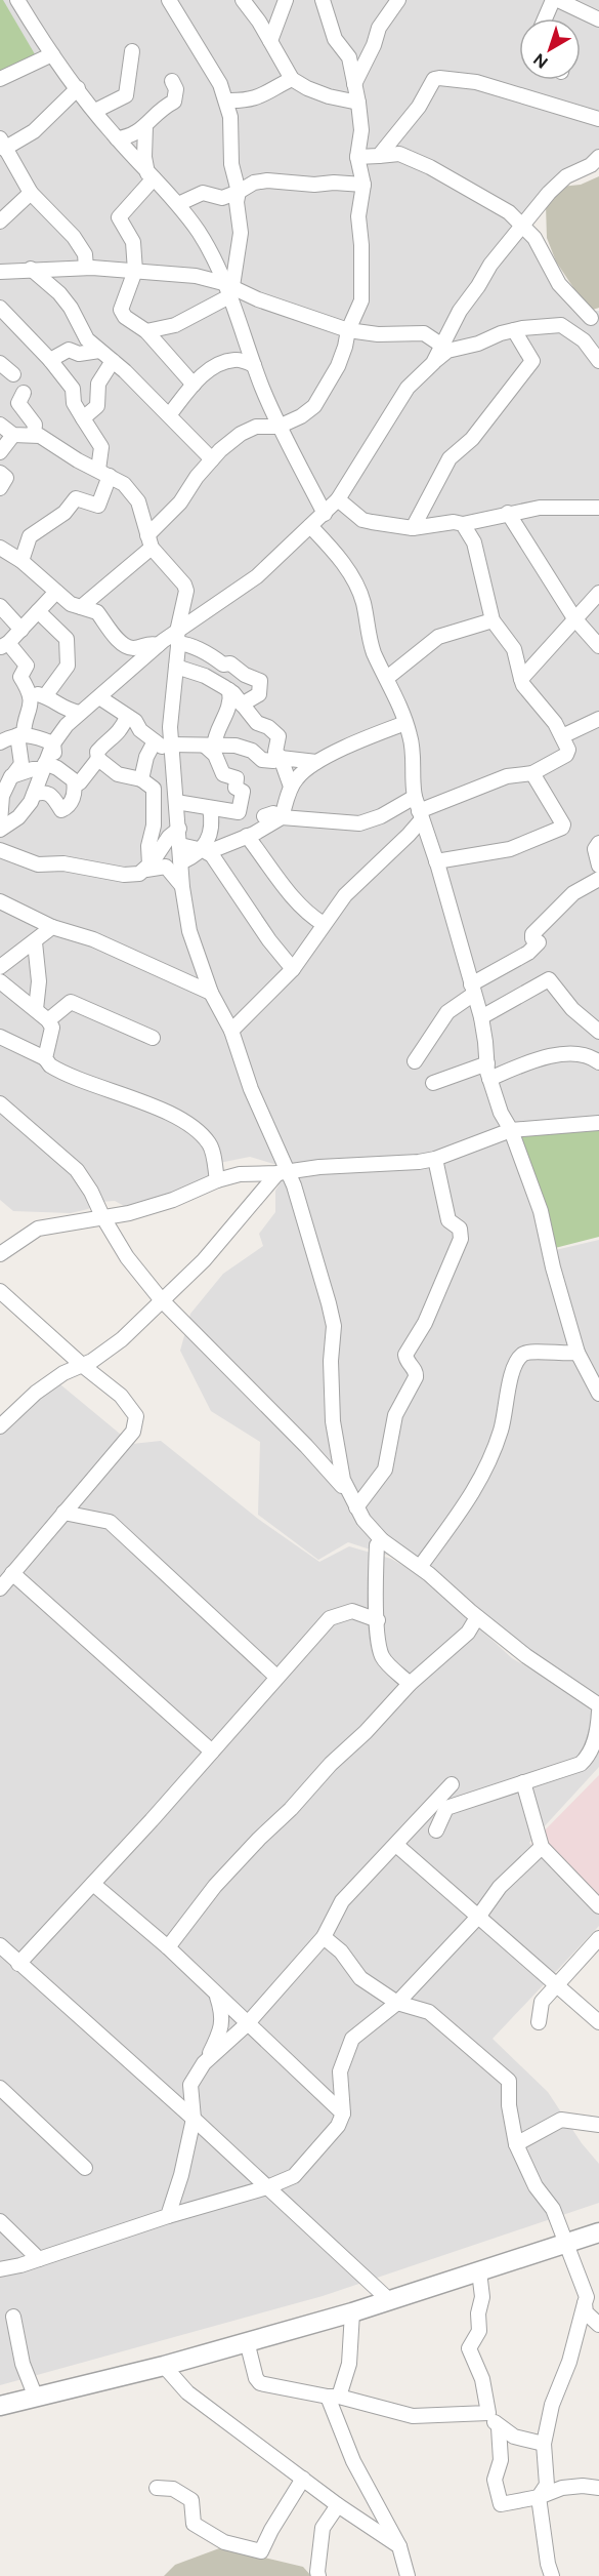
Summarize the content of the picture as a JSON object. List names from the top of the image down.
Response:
{
  "north": "bottom left"
}
